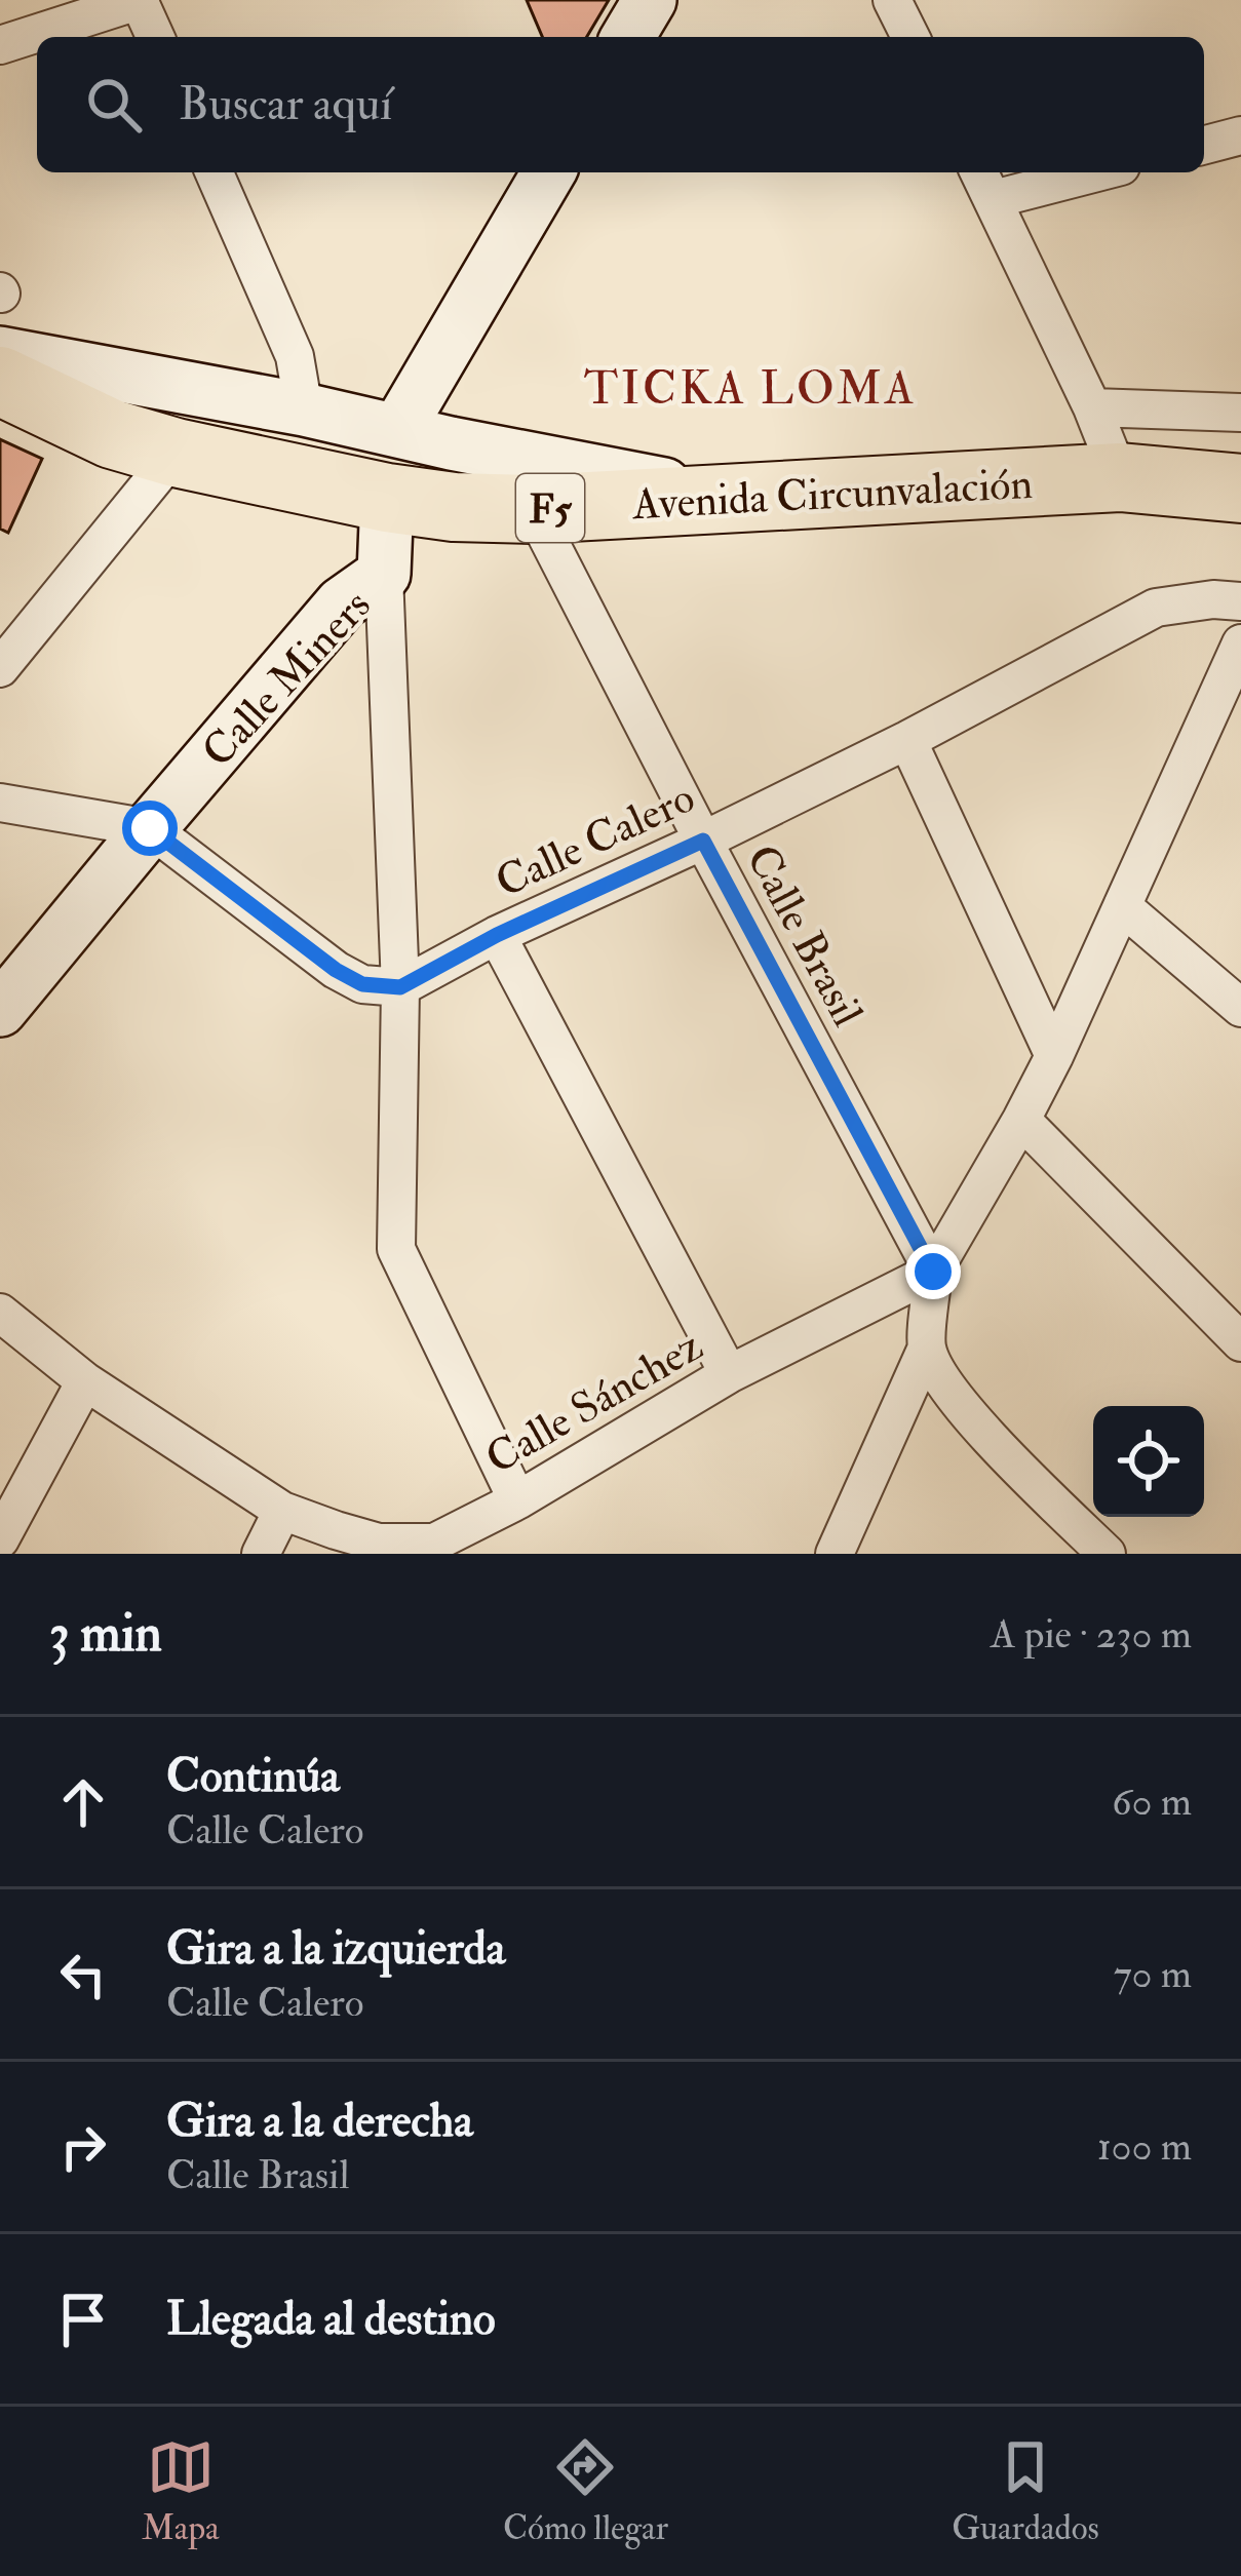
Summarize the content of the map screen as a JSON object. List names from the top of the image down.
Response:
{
  "streets": {
    "highway": ["Avenida Circunvalación", "F5"],
    "main road": ["Calle Miners"],
    "street": ["Calle Calero", "Calle Brasil", "Calle Sánchez"]
  },
  "crossings": [
    ["Avenida Circunvalación", "Calle Brasil"],
    ["Calle Calero", "Calle Brasil"],
    ["Calle Brasil", "Calle Sánchez"]
  ],
  "districts": ["TICKA LOMA"],
  "page": {
    "search": "Buscar aquí",
    "heading": ["3 min", "A pie · 230 m"],
    "list": [
      ["Continúa", "Calle Calero", "60 m"],
      ["Gira a la izquierda", "Calle Calero", "70 m"],
      ["Gira a la derecha", "Calle Brasil", "100 m"],
      "Llegada al destino"
    ],
    "nav": ["Mapa", "Cómo llegar", "Guardados"]
  }
}
